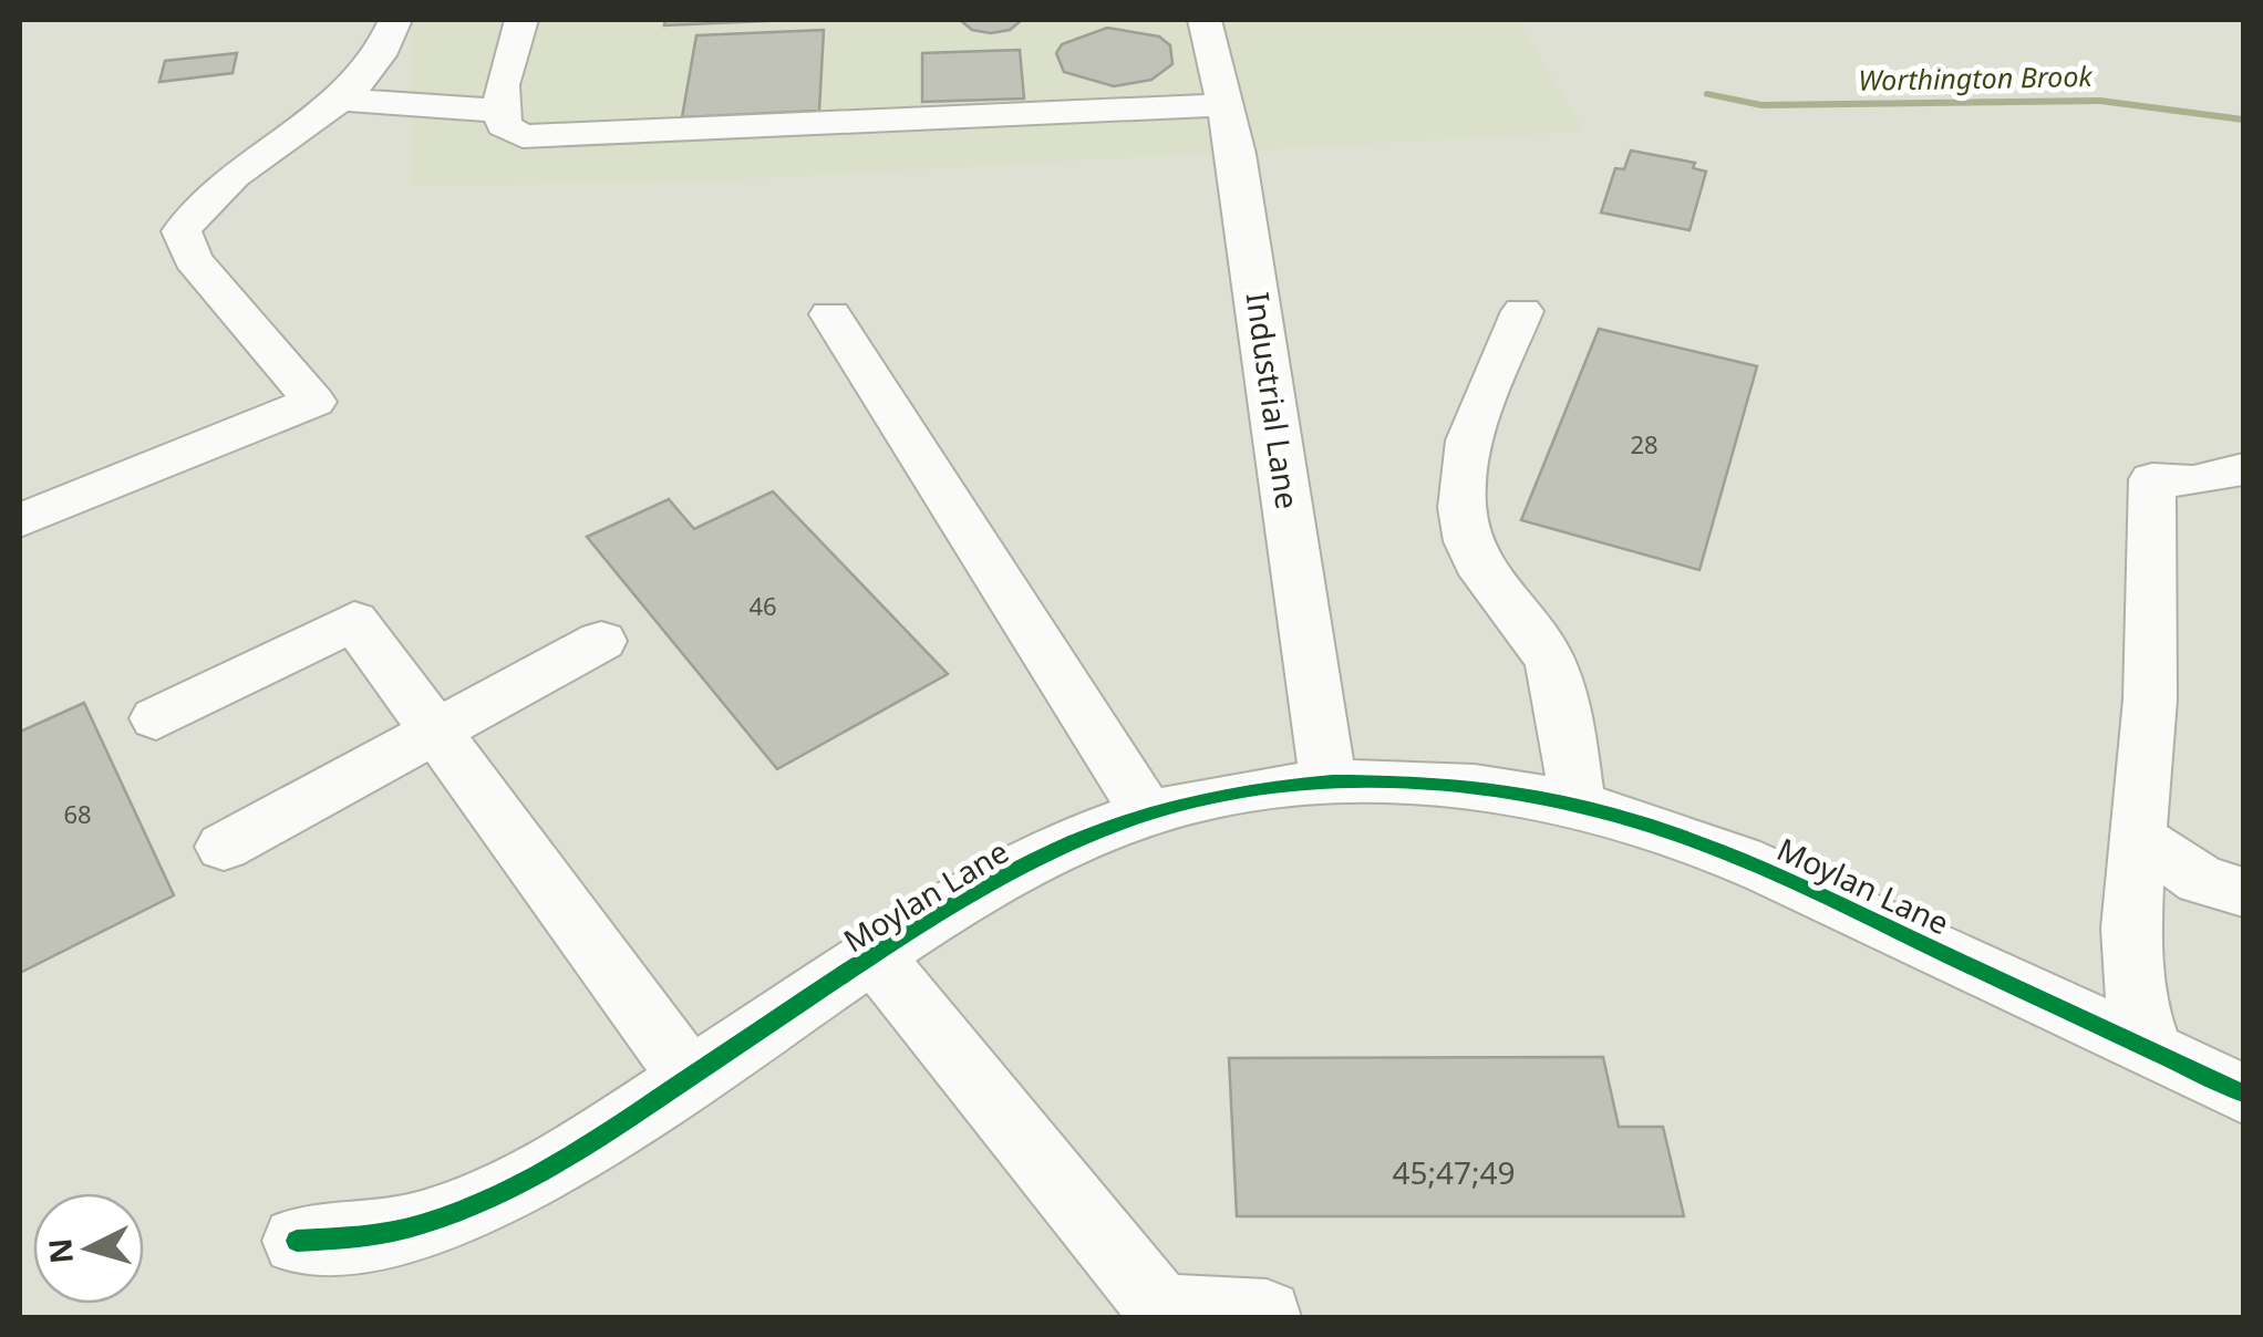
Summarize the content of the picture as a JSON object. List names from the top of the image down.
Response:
{
  "streets": {
    "street": ["Industrial Lane", "Moylan Lane"]
  },
  "crossings": [
    ["Industrial Lane", "Moylan Lane"]
  ],
  "water": ["Worthington Brook"],
  "house_numbers": [
    "28",
    "46",
    "68",
    "45;47;49"
  ],
  "north": "left"
}
